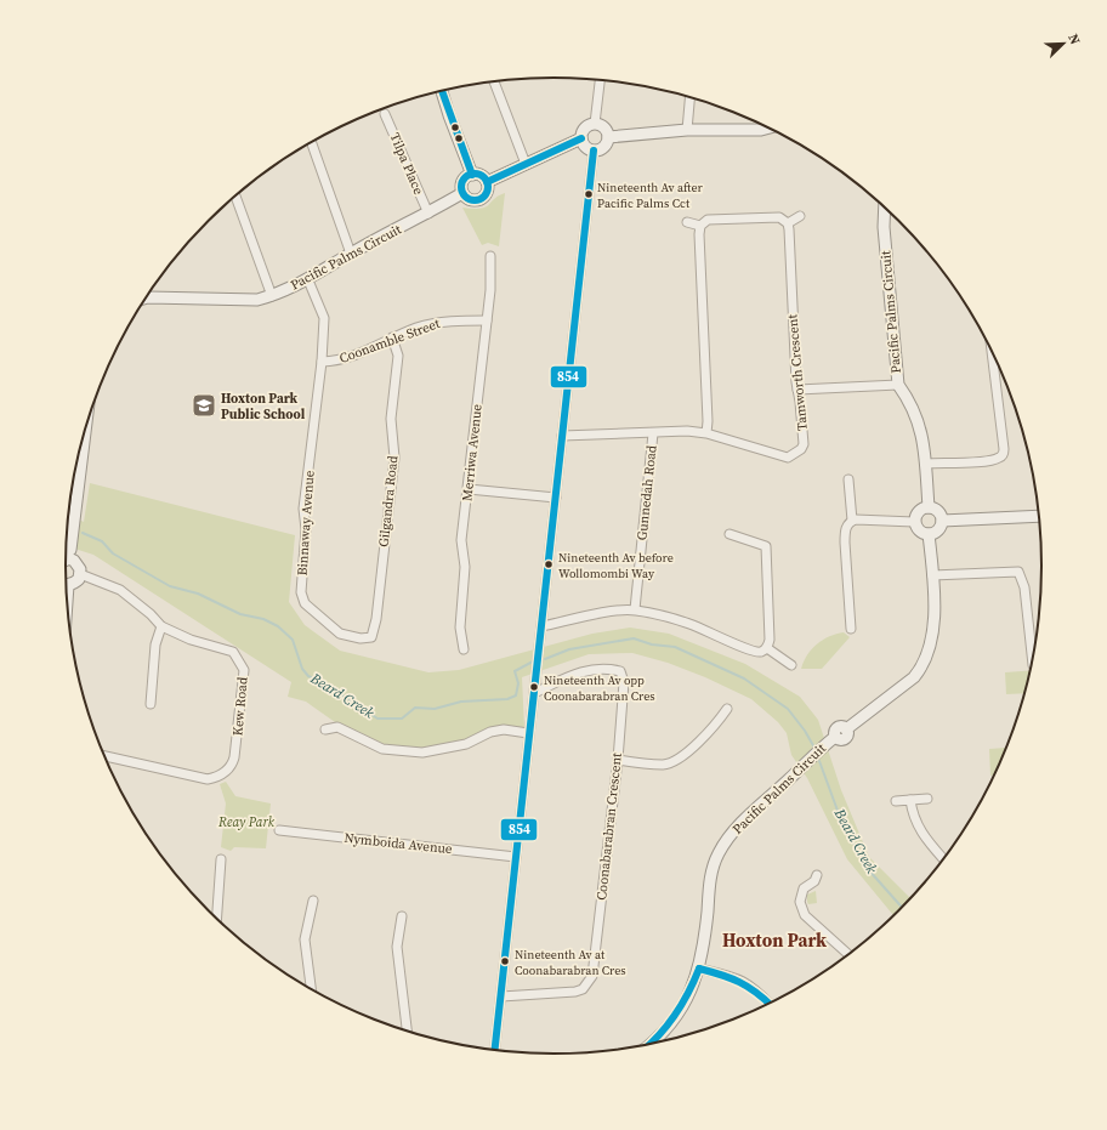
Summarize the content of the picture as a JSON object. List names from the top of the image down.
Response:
{
  "streets": {
    "street": [
      "Tilpa Place",
      "Pacific Palms Circuit",
      "Coonamble Street",
      "Tamworth Crescent",
      "Merriwa Avenue",
      "Gunnedah Road",
      "Gilgandra Road",
      "Binnaway Avenue",
      "Kew Road",
      "Coonabarabran Crescent",
      "Nymboida Avenue"
    ]
  },
  "crossings": [
    ["Tilpa Place", "Pacific Palms Circuit"],
    ["Pacific Palms Circuit", "Binnaway Avenue"],
    ["Coonamble Street", "Merriwa Avenue"],
    ["Coonamble Street", "Gilgandra Road"],
    ["Coonamble Street", "Binnaway Avenue"],
    ["Tamworth Crescent", "Gunnedah Road"],
    ["Gilgandra Road", "Binnaway Avenue"]
  ],
  "districts": ["Hoxton Park"],
  "water": ["Beard Creek"],
  "parks": ["Reay Park"],
  "places": {
    "other": [
      "Nineteenth Av after Pacific Palms Cct",
      "Nineteenth Av before Wollomombi Way",
      "Nineteenth Av opp Coonabarabran Cres",
      "Nineteenth Av at Coonabarabran Cres"
    ],
    "school or university": ["Hoxton Park Public School"]
  },
  "lines": ["transit line 854"],
  "north": "top right"
}
